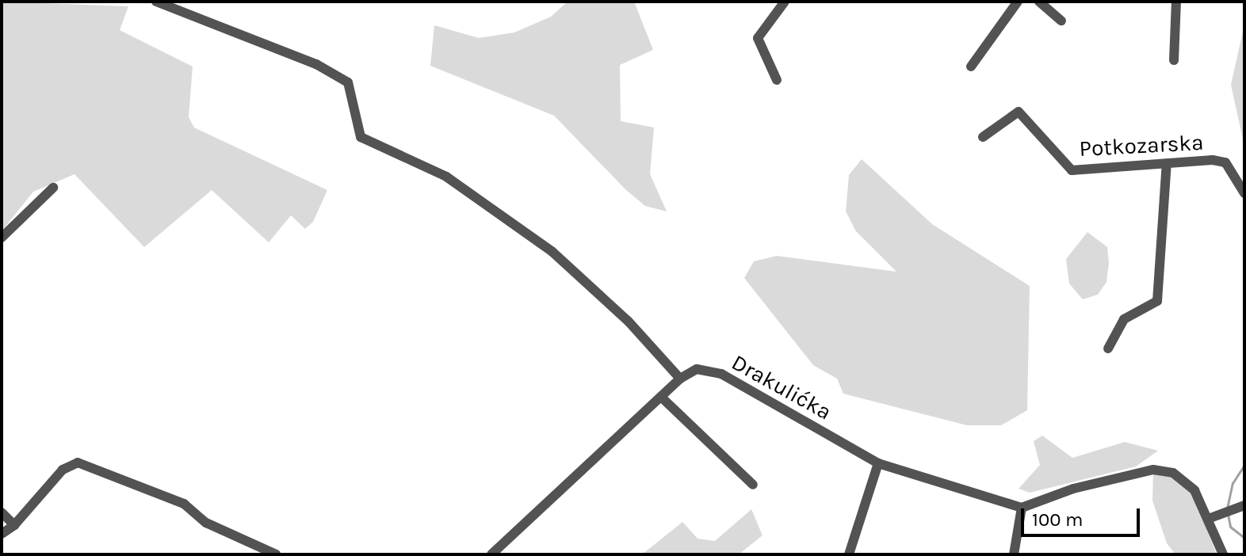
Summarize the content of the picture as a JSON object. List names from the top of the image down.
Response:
{
  "streets": {
    "street": ["Potkozarska", "Drakulićka"]
  },
  "scale_bar": "100 m"
}
